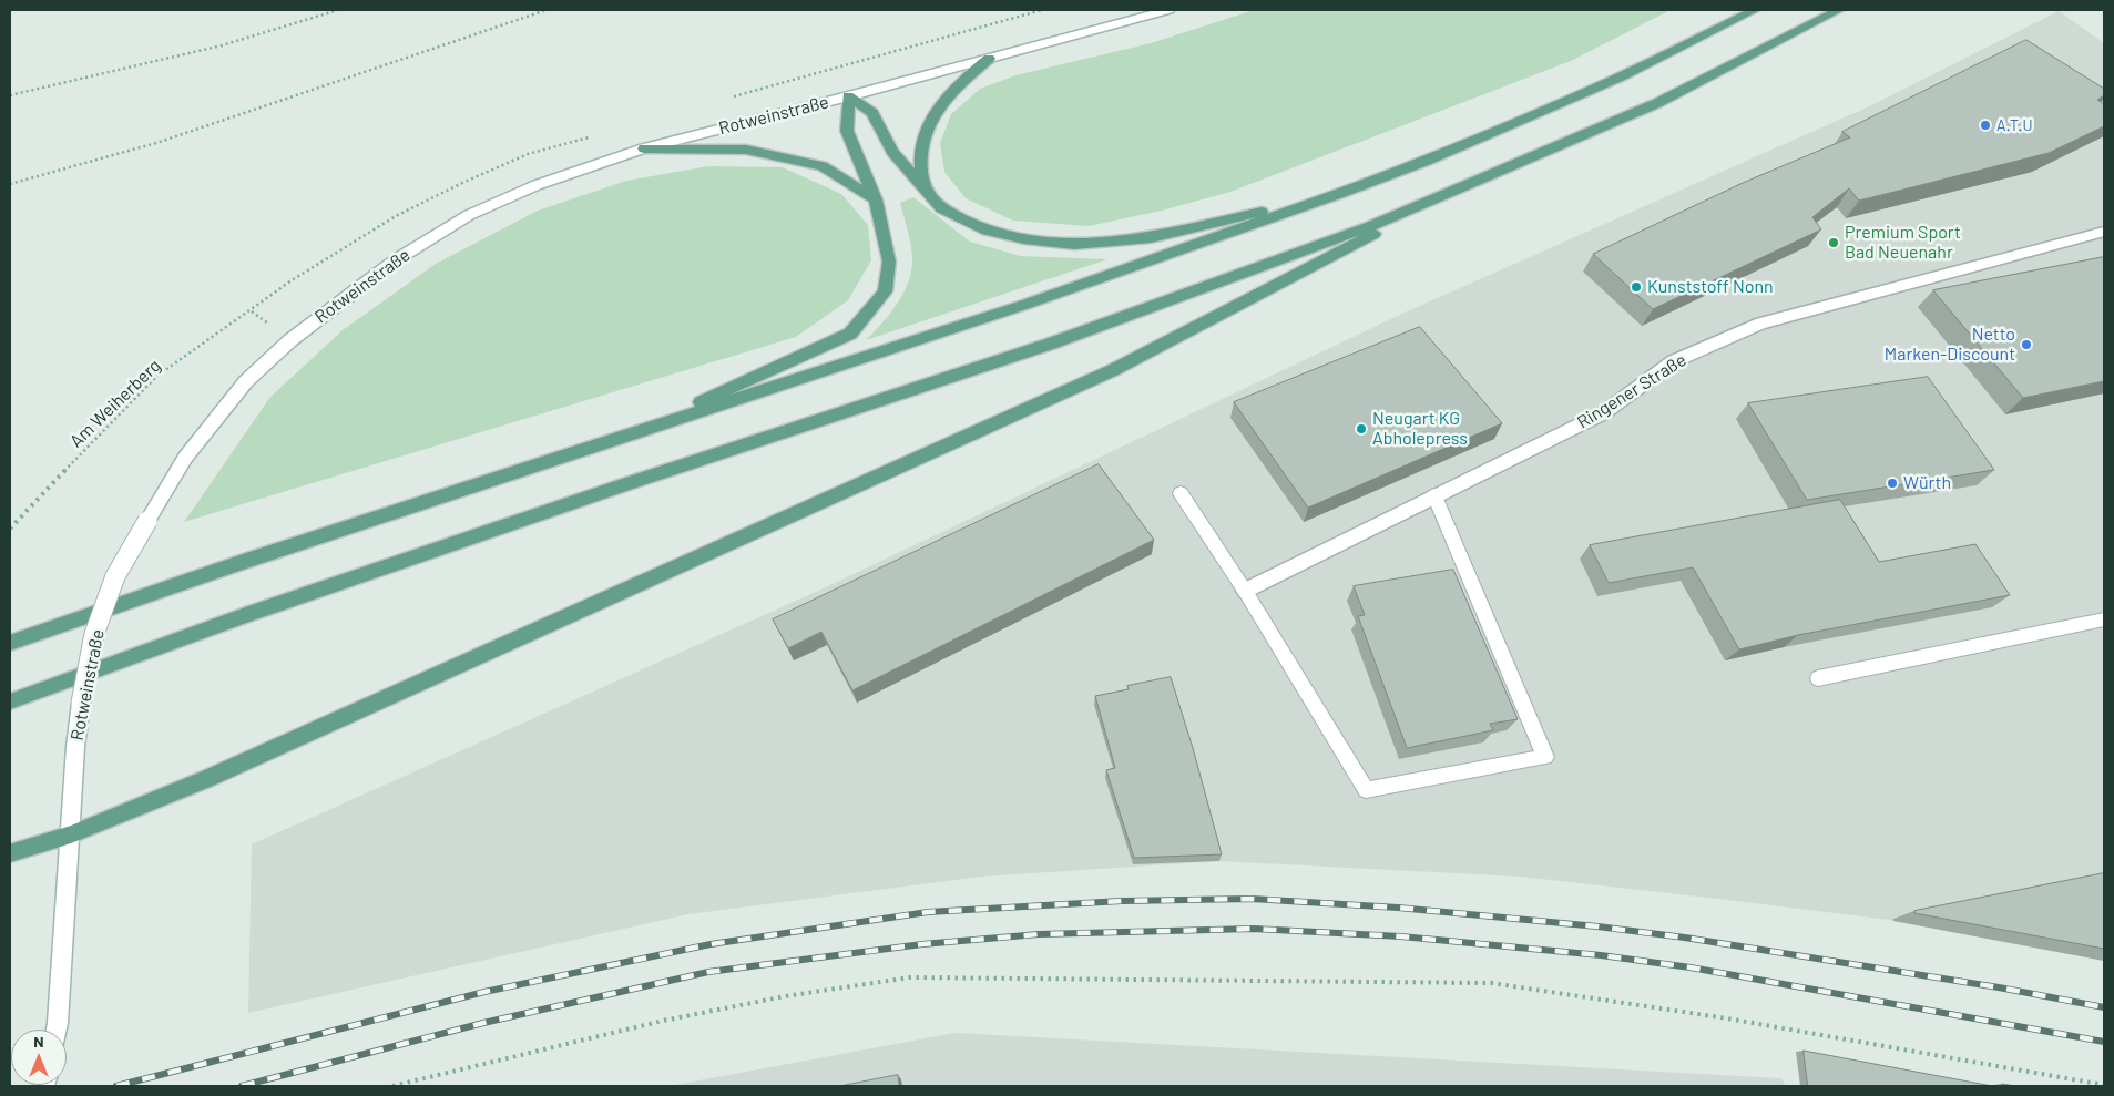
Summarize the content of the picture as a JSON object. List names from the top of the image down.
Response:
{
  "streets": {
    "main road": ["Rotweinstraße", "Ringener Straße"],
    "path": ["Am Weiherberg"]
  },
  "places": [
    "A.T.U",
    "Premium Sport Bad Neuenahr",
    "Kunststoff Nonn",
    "Netto Marken-Discount",
    "Neugart KG Abholepress",
    "Würth"
  ],
  "north": "top"
}
